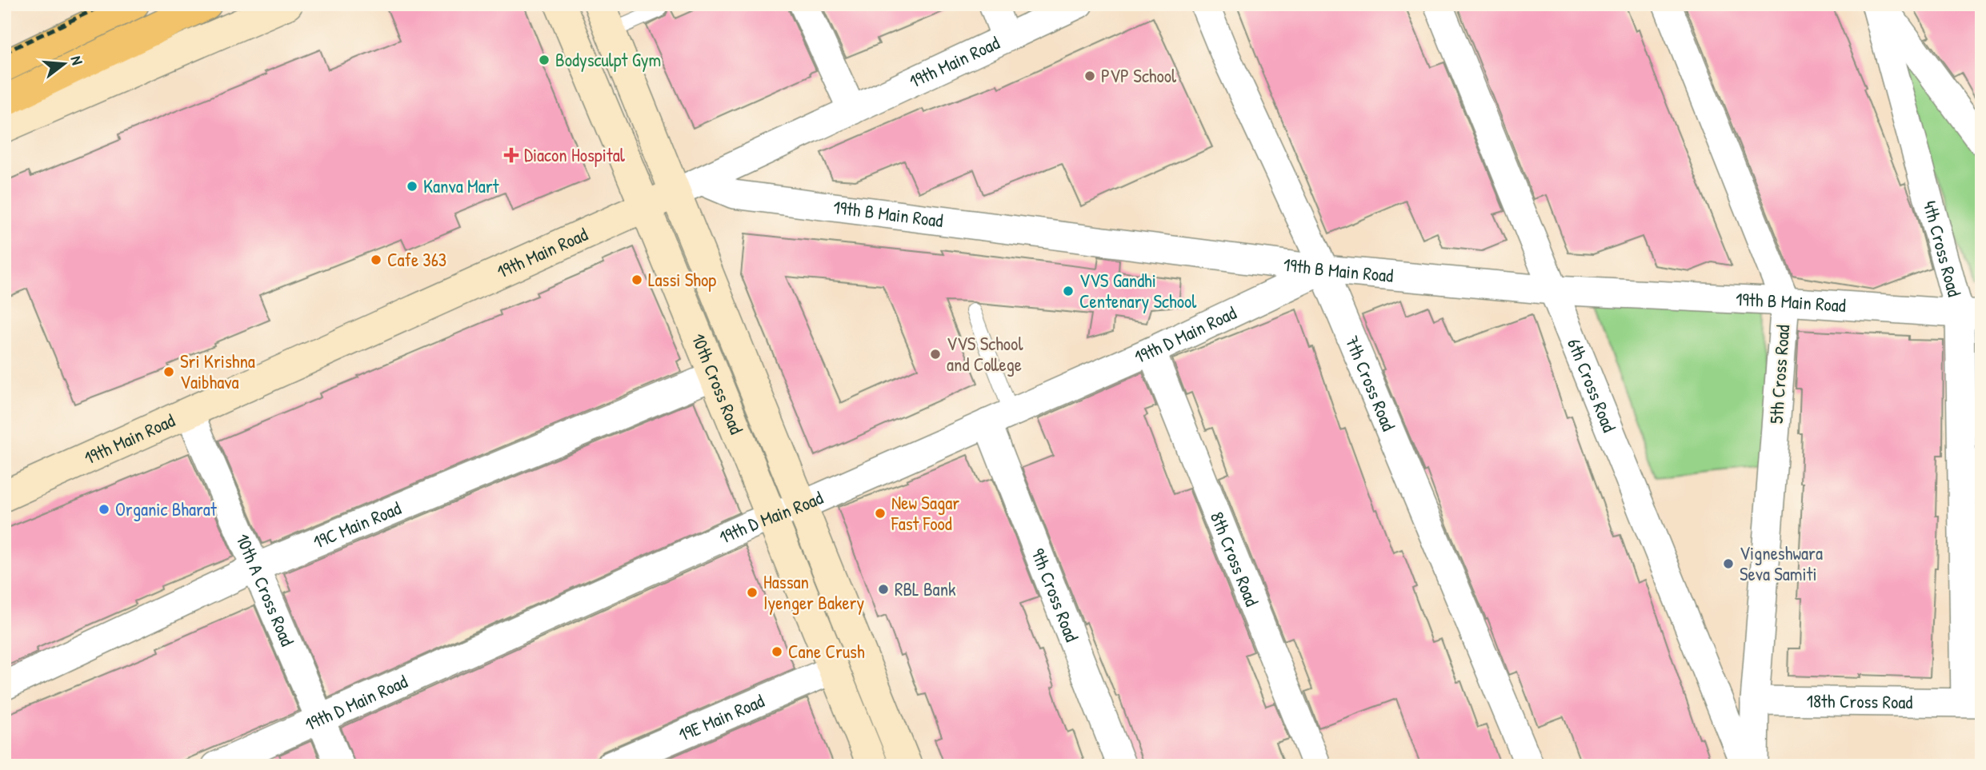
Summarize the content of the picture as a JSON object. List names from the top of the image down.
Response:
{
  "streets": {
    "main road": ["19th Main Road", "10th Cross Road"],
    "street": [
      "19th B Main Road",
      "4th Cross Road",
      "19th D Main Road",
      "5th Cross Road",
      "7th Cross Road",
      "6th Cross Road",
      "19C Main Road",
      "8th Cross Road",
      "10th A Cross Road",
      "9th Cross Road",
      "18th Cross Road",
      "19E Main Road"
    ]
  },
  "crossings": [
    ["19th Main Road", "19th B Main Road"],
    ["19th Main Road", "10th Cross Road"],
    ["19th Main Road", "10th A Cross Road"],
    ["19th B Main Road", "4th Cross Road"],
    ["19th B Main Road", "19th D Main Road"],
    ["19th B Main Road", "5th Cross Road"],
    ["19th B Main Road", "7th Cross Road"],
    ["19th B Main Road", "10th Cross Road"],
    ["19th B Main Road", "6th Cross Road"],
    ["4th Cross Road", "18th Cross Road"],
    ["19th D Main Road", "7th Cross Road"],
    ["19th D Main Road", "10th Cross Road"],
    ["19th D Main Road", "8th Cross Road"],
    ["19th D Main Road", "10th A Cross Road"],
    ["19th D Main Road", "9th Cross Road"],
    ["5th Cross Road", "18th Cross Road"],
    ["10th Cross Road", "19C Main Road"],
    ["10th Cross Road", "19E Main Road"],
    ["19C Main Road", "10th A Cross Road"]
  ],
  "places": {
    "other": [
      "Bodysculpt Gym",
      "PVP School",
      "Kanva Mart",
      "Cafe 363",
      "Lassi Shop",
      "VVS Gandhi Centenary School",
      "VVS School and College",
      "Sri Krishna Vaibhava",
      "Organic Bharat",
      "New Sagar Fast Food",
      "Vigneshwara Seva Samiti",
      "RBL Bank",
      "Hassan Iyenger Bakery",
      "Cane Crush"
    ],
    "health": ["Diacon Hospital"]
  },
  "north": "right"
}
